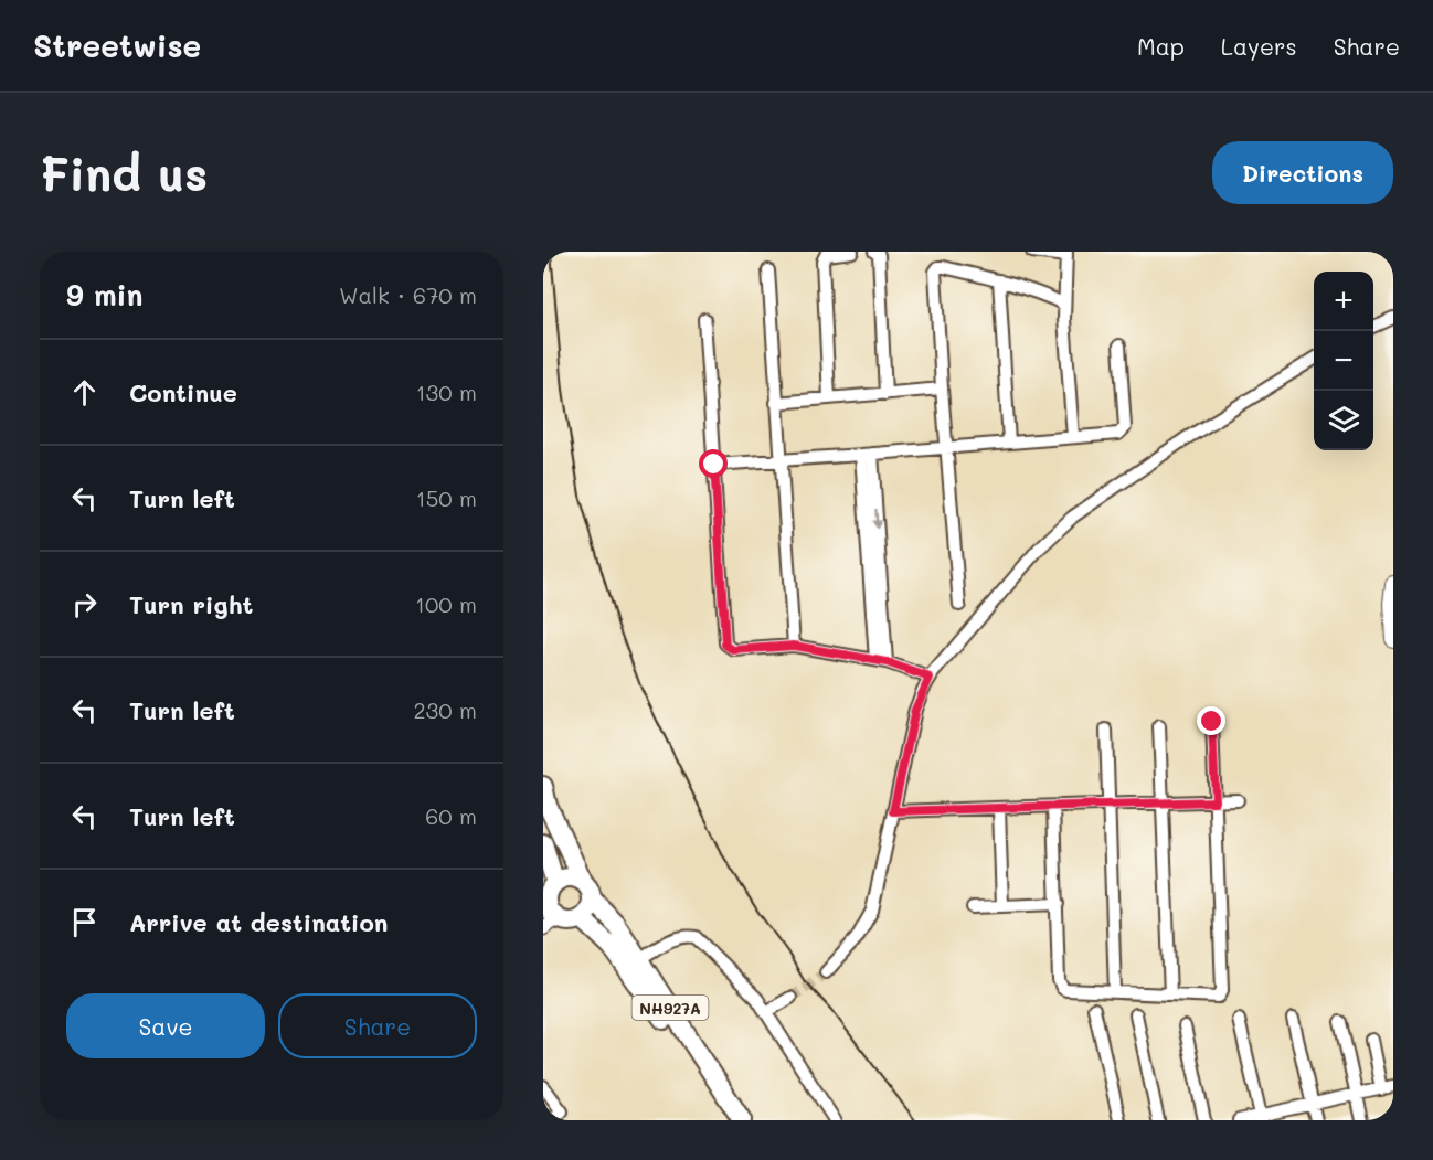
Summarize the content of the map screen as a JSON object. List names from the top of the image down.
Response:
{
  "streets": {
    "highway": ["NH927A"]
  },
  "page": {
    "header": "Streetwise",
    "nav": ["Map", "Layers", "Share"],
    "buttons": [
      "Directions",
      ["Save", "Share"]
    ],
    "title": "Find us",
    "heading": ["9 min", "Walk · 670 m"],
    "map_buttons": ["+", "−"],
    "list": [
      ["Continue", "130 m"],
      ["Turn left", "150 m"],
      ["Turn right", "100 m"],
      ["Turn left", "230 m"],
      ["Turn left", "60 m"],
      "Arrive at destination"
    ]
  }
}
